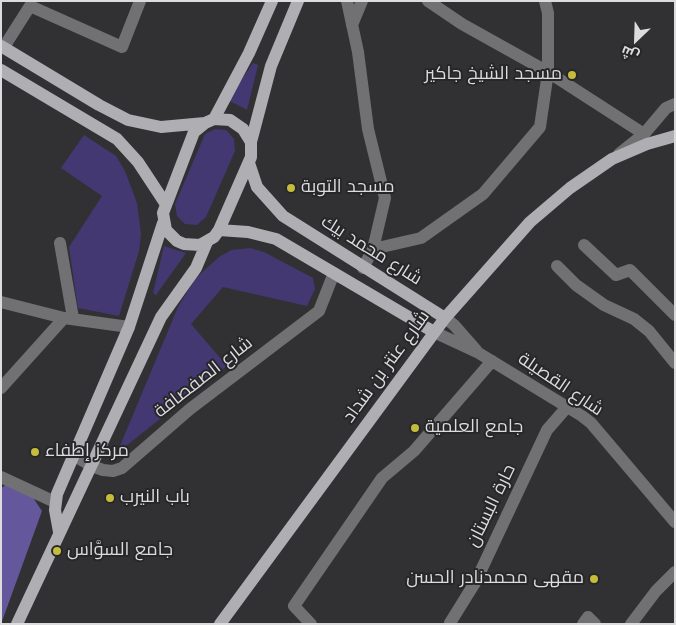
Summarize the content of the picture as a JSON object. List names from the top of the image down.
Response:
{
  "streets": {
    "main road": ["شارع محمد بيك", "شارع عنتر بن شداد"],
    "street": ["شارع الصفصافة", "شارع القصيلة", "حارة البستان"]
  },
  "crossings": [
    ["شارع محمد بيك", "شارع عنتر بن شداد"],
    ["شارع محمد بيك", "شارع الصفصافة"],
    ["شارع محمد بيك", "شارع القصيلة"],
    ["شارع عنتر بن شداد", "شارع القصيلة"],
    ["شارع القصيلة", "حارة البستان"]
  ],
  "places": [
    "مسجد الشيخ جاكير",
    "مسجد التوبة",
    "جامع العلمية",
    "مركز إطفاء",
    "باب النيرب",
    "جامع السوَّاس",
    "مقهى محمدنادر الحسن"
  ],
  "north": "bottom left"
}
